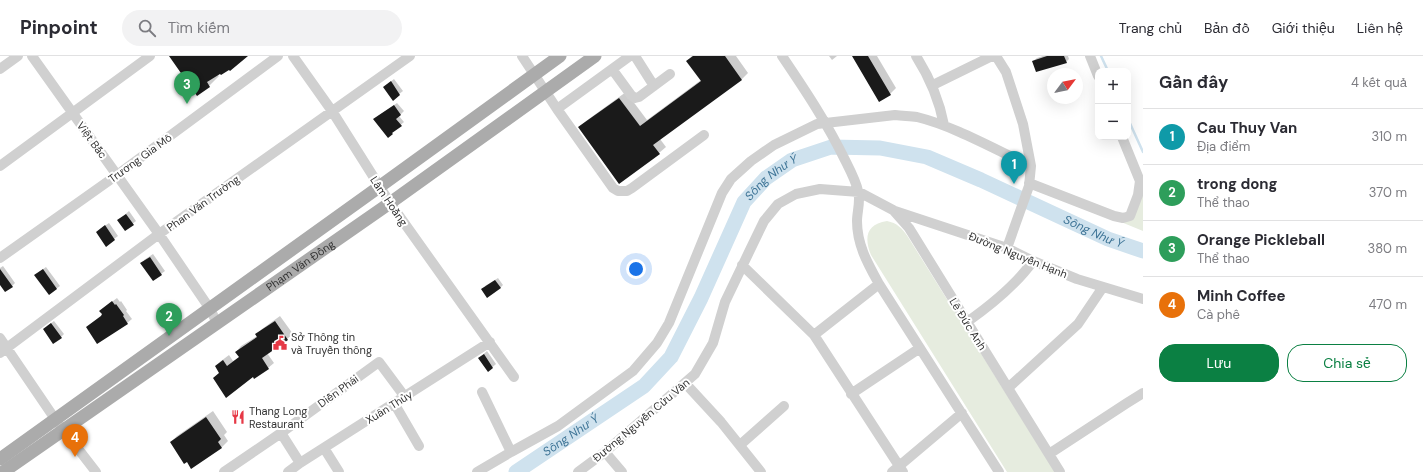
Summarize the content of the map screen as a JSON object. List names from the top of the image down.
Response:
{
  "streets": {
    "main road": ["Phạm Văn Đồng"],
    "street": [
      "Việt Bắc",
      "Trương Gia Mô",
      "Lâm Hoằng",
      "Phan Văn Trường",
      "Đường Nguyễn Hạnh",
      "Lê Đức Anh",
      "Diễn Phái",
      "Xuân Thủy",
      "Đường Nguyễn Cửu Vân"
    ]
  },
  "crossings": [
    ["Việt Bắc", "Trương Gia Mô"],
    ["Việt Bắc", "Phan Văn Trường"],
    ["Việt Bắc", "Phạm Văn Đồng"],
    ["Lâm Hoằng", "Phan Văn Trường"],
    ["Lâm Hoằng", "Phạm Văn Đồng"],
    ["Lâm Hoằng", "Xuân Thủy"],
    ["Đường Nguyễn Hạnh", "Lê Đức Anh"],
    ["Lê Đức Anh", "Đường Nguyễn Cửu Vân"],
    ["Diễn Phái", "Xuân Thủy"]
  ],
  "water": ["Sông Như Ý"],
  "places": {
    "public building": ["Sở Thông tin và Truyền thông"],
    "restaurant": ["Thang Long Restaurant"]
  },
  "north": "top right",
  "page": {
    "header": "Pinpoint",
    "search": "Tìm kiếm",
    "nav": [
      "Trang chủ",
      "Bản đồ",
      "Giới thiệu",
      "Liên hệ"
    ],
    "heading": ["Gần đây", "4 kết quả"],
    "map_buttons": ["+", "−"],
    "pins": [
      "3",
      "1",
      "2",
      "4"
    ],
    "list": [
      {
        "mark": "1",
        "name": "Cau Thuy Van",
        "note": "Địa điểm",
        "value": "310 m"
      },
      {
        "mark": "2",
        "name": "trong dong",
        "note": "Thể thao",
        "value": "370 m"
      },
      {
        "mark": "3",
        "name": "Orange Pickleball",
        "note": "Thể thao",
        "value": "380 m"
      },
      {
        "mark": "4",
        "name": "Minh Coffee",
        "note": "Cà phê",
        "value": "470 m"
      }
    ],
    "buttons": ["Lưu", "Chia sẻ"]
  }
}
